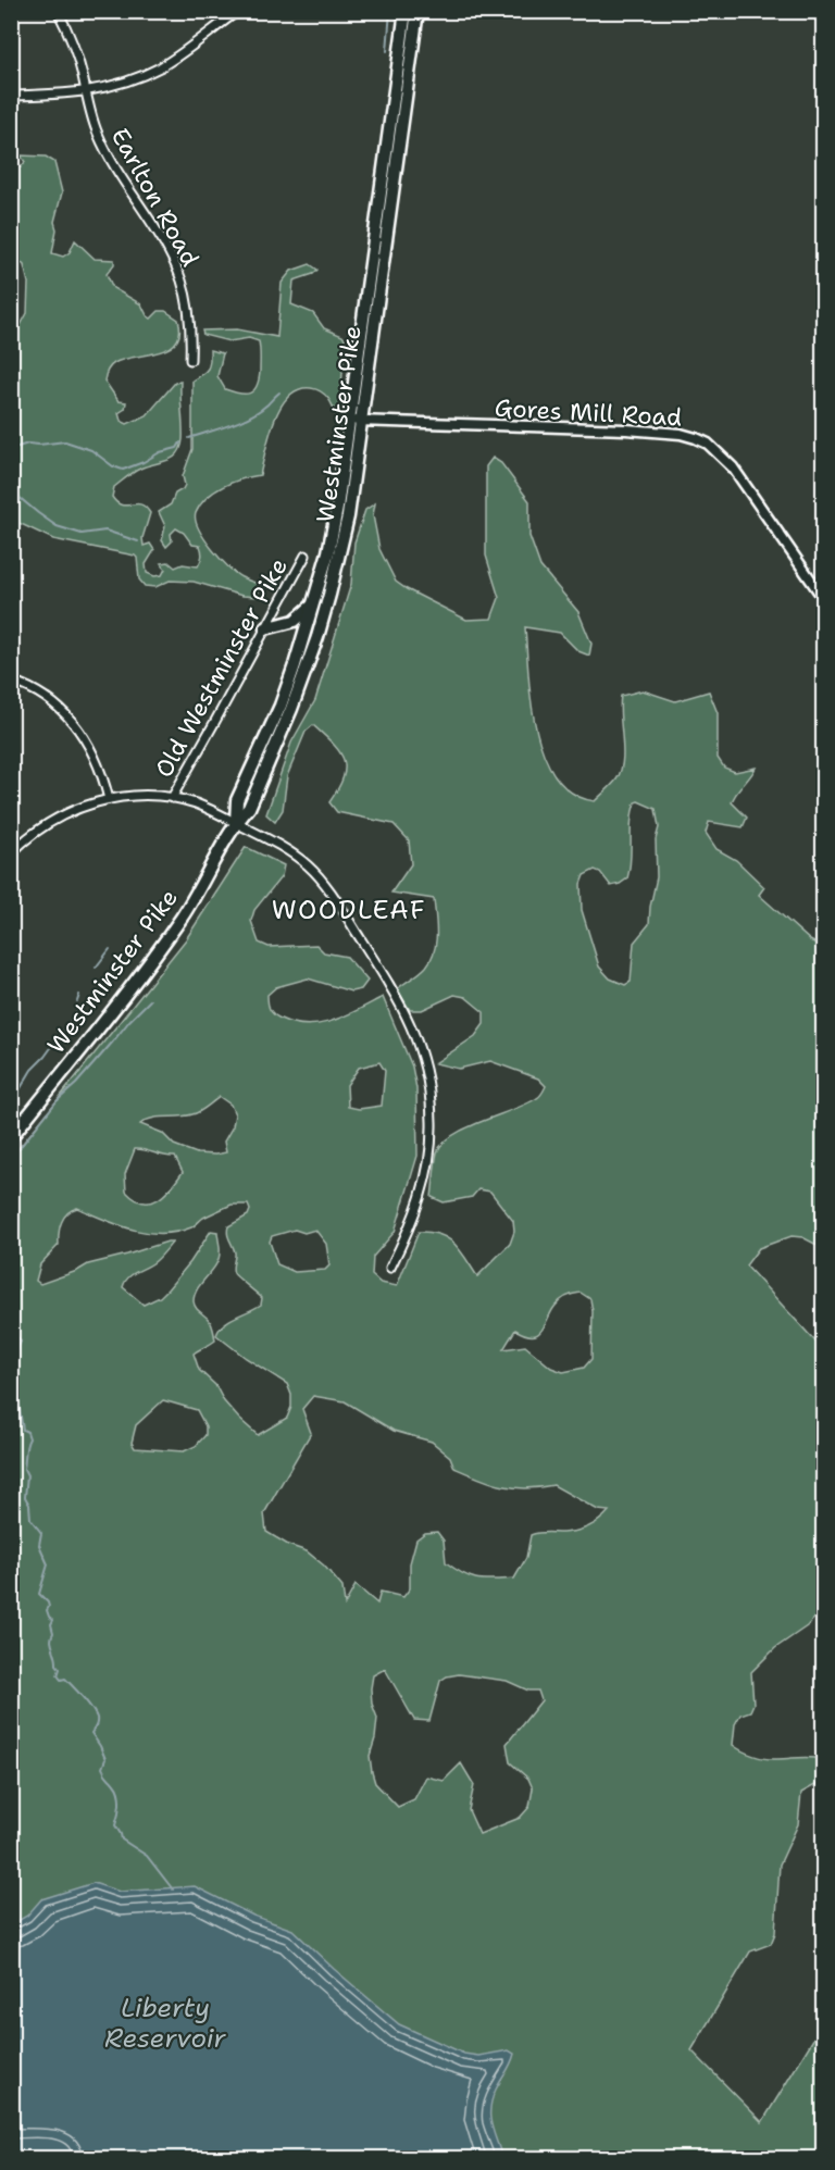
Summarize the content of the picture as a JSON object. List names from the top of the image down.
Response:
{
  "streets": {
    "highway": ["Westminster Pike"],
    "street": ["Earlton Road", "Gores Mill Road", "Old Westminster Pike"]
  },
  "crossings": [
    ["Gores Mill Road", "Westminster Pike"]
  ],
  "districts": ["WOODLEAF"],
  "water": ["Liberty Reservoir"]
}
